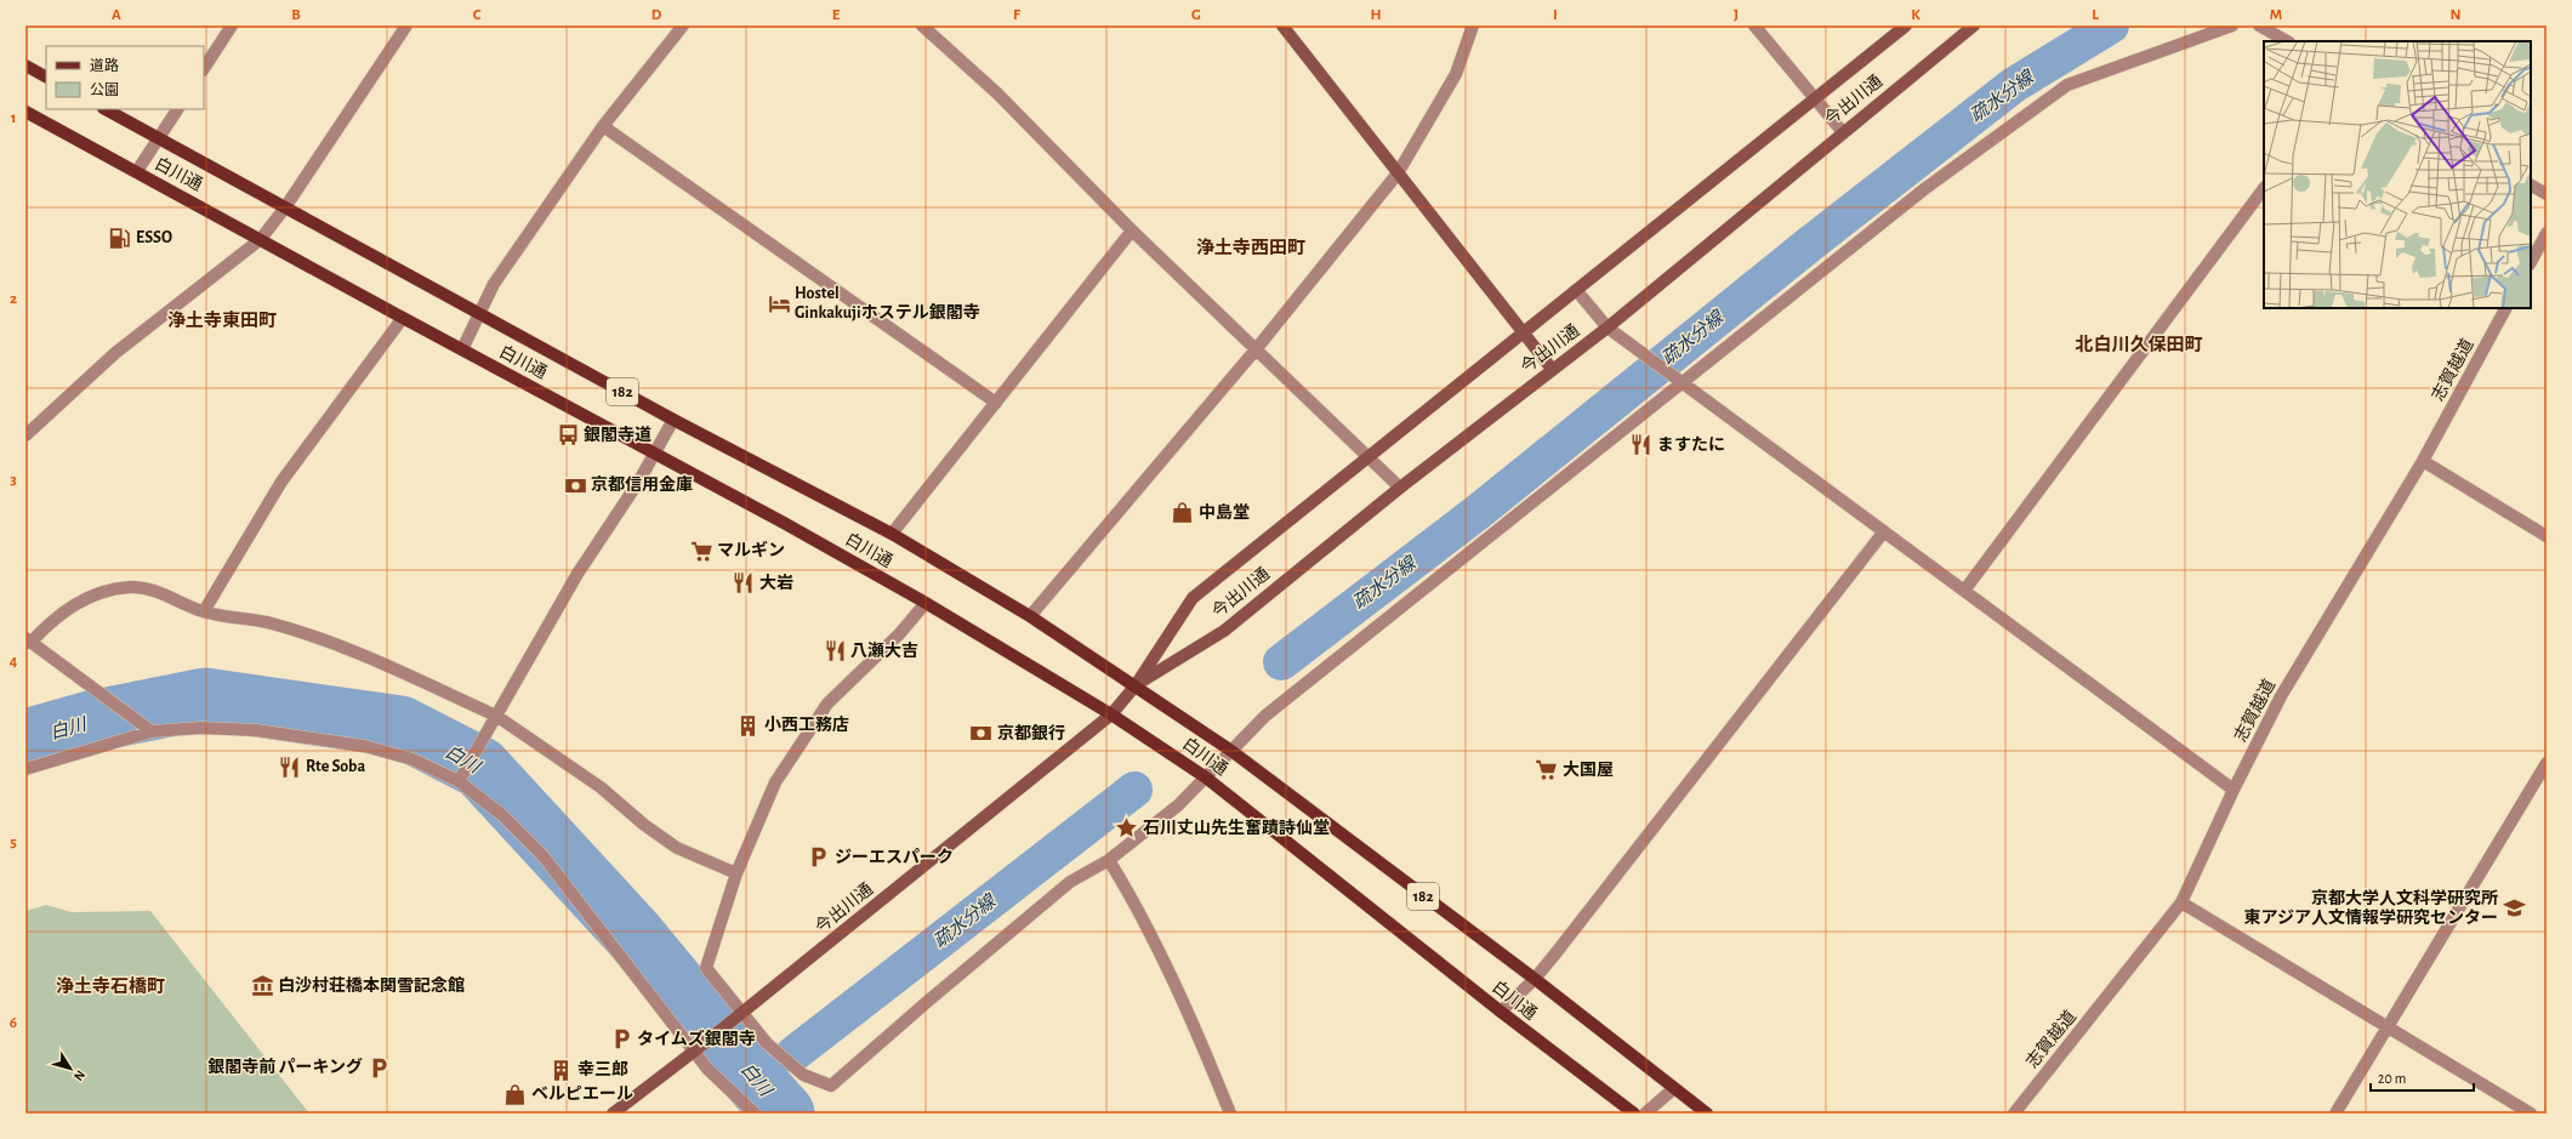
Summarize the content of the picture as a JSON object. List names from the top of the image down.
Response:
{
  "streets": {
    "main road": ["今出川通", "白川通", "182"],
    "street": ["志賀越道"]
  },
  "crossings": [
    ["今出川通", "白川通"]
  ],
  "districts": [
    "浄土寺西田町",
    "浄土寺東田町",
    "北白川久保田町",
    "浄土寺石橋町"
  ],
  "water": ["疏水分線", "白川"],
  "places": {
    "fuel station": ["ESSO"],
    "hotel": ["Hostel Ginkakujiホステル銀閣寺"],
    "bus stop": ["銀閣寺道"],
    "restaurant": [
      "ますたに",
      "大岩",
      "八瀬大吉",
      "Rte Soba"
    ],
    "bank": ["京都信用金庫", "京都銀行"],
    "shop": ["中島堂", "ベルピエール"],
    "supermarket": ["マルギン", "大国屋"],
    "building": ["小西工務店", "幸三郎"],
    "place": ["石川丈山先生奮蹟詩仙堂"],
    "parking": ["ジーエスパーク", "タイムズ銀閣寺", "銀閣寺前 パーキング"],
    "school or university": ["京都大学人文科学研究所 東アジア人文情報学研究センター"],
    "museum": ["白沙村荘橋本関雪記念館"]
  },
  "legend": ["道路", "公園"],
  "scale_bar": "20 m",
  "north": "bottom right",
  "grid": {
    "columns": [
      "A",
      "B",
      "C",
      "D",
      "E",
      "F",
      "G",
      "H",
      "I",
      "J",
      "K",
      "L",
      "M",
      "N"
    ],
    "rows": [
      "1",
      "2",
      "3",
      "4",
      "5",
      "6"
    ]
  }
}
